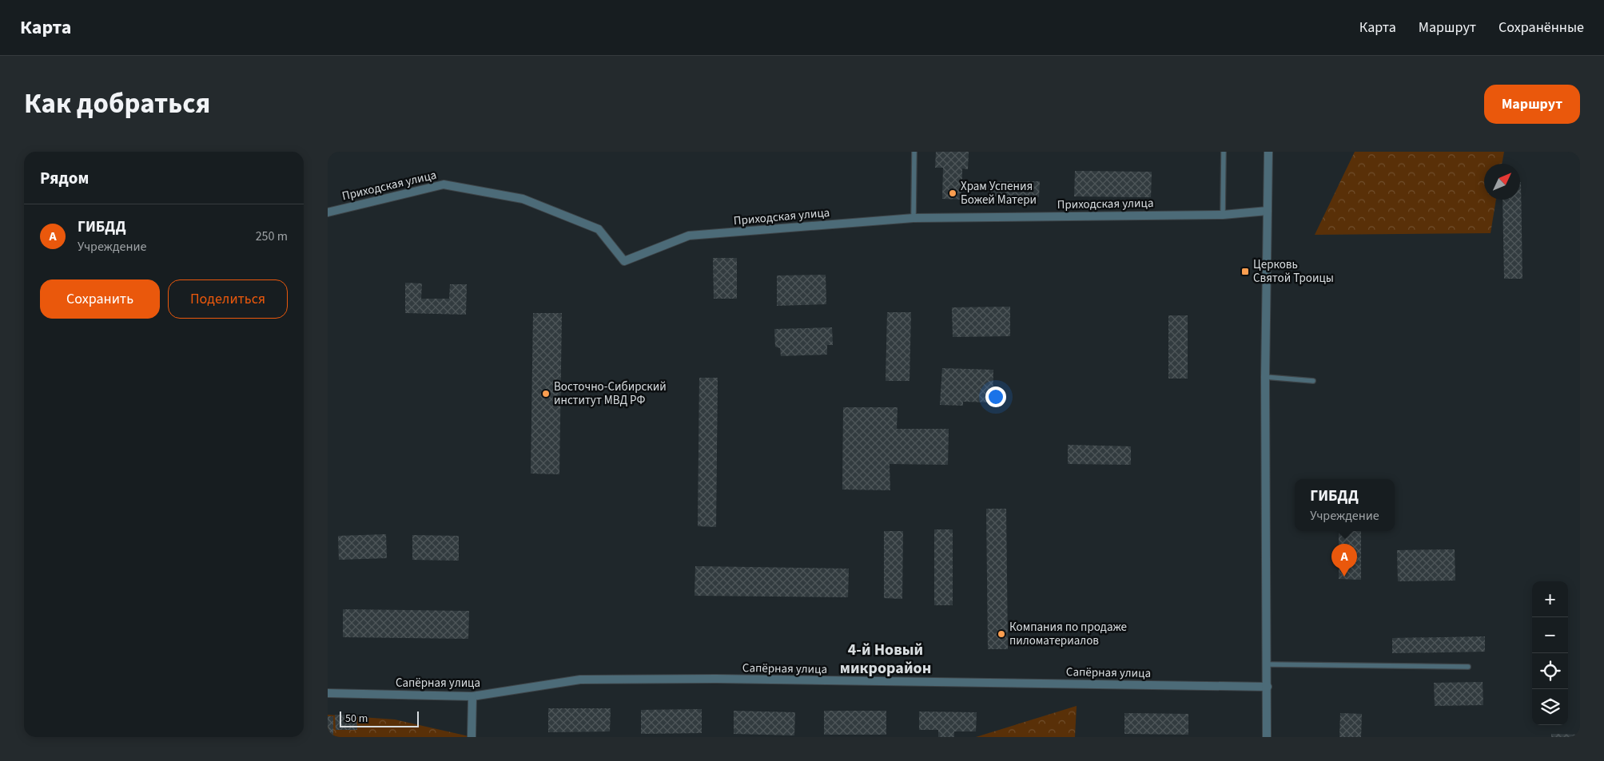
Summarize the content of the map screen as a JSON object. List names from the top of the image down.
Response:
{
  "streets": {
    "street": ["Приходская улица", "Сапёрная улица"]
  },
  "districts": ["4-й Новый микрорайон"],
  "places": {
    "other": ["Храм Успения Божей Матери", "Восточно-Сибирский институт МВД РФ", "Компания по продаже пиломатериалов"],
    "transit": ["Церковь Святой Троицы"]
  },
  "scale_bar": "50 m",
  "north": "top right",
  "page": {
    "header": "Карта",
    "nav": ["Карта", "Маршрут", "Сохранённые"],
    "title": "Как добраться",
    "buttons": [
      "Маршрут",
      ["Сохранить", "Поделиться"]
    ],
    "heading": "Рядом",
    "list": [
      {
        "mark": "A",
        "name": "ГИБДД",
        "note": "Учреждение",
        "value": "250 m"
      }
    ],
    "popup": ["ГИБДД", "Учреждение"],
    "pins": "A",
    "map_buttons": ["+", "−"],
    "scale": "50 m"
  }
}
